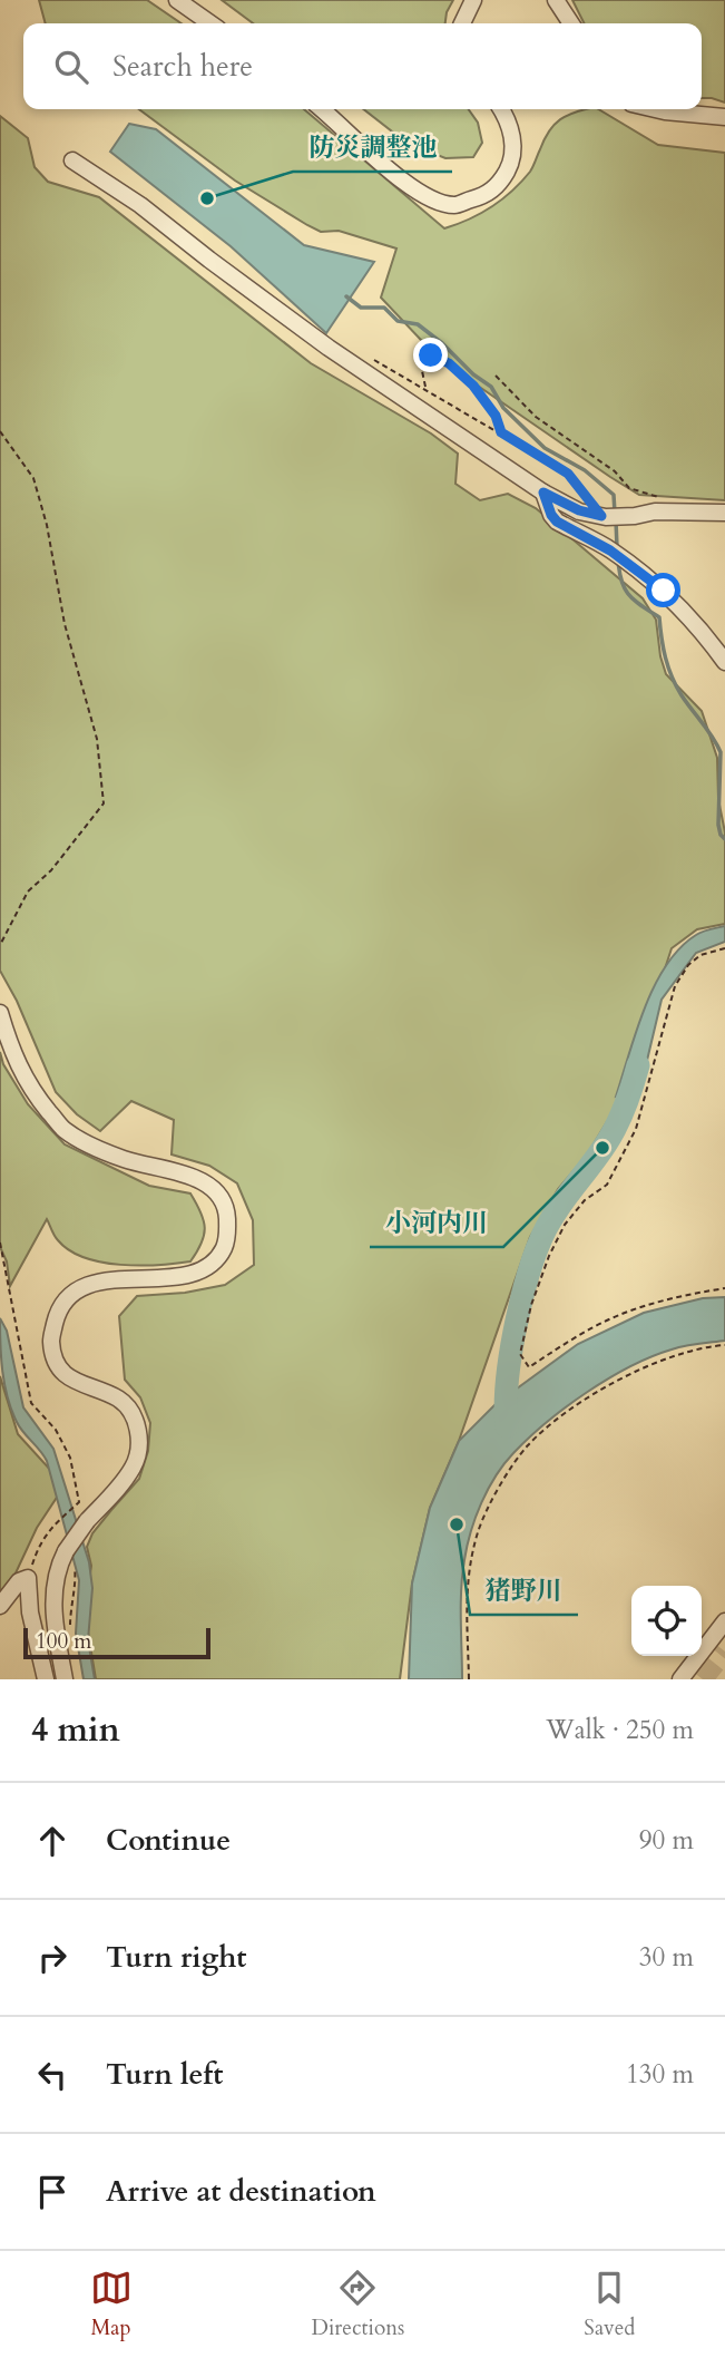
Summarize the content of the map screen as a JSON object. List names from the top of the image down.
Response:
{
  "places": ["防災調整池", "小河内川", "猪野川"],
  "scale_bar": "100 m",
  "page": {
    "search": "Search here",
    "scale": "100 m",
    "heading": ["4 min", "Walk · 250 m"],
    "list": [
      ["Continue", "90 m"],
      ["Turn right", "30 m"],
      ["Turn left", "130 m"],
      "Arrive at destination"
    ],
    "nav": ["Map", "Directions", "Saved"]
  }
}
